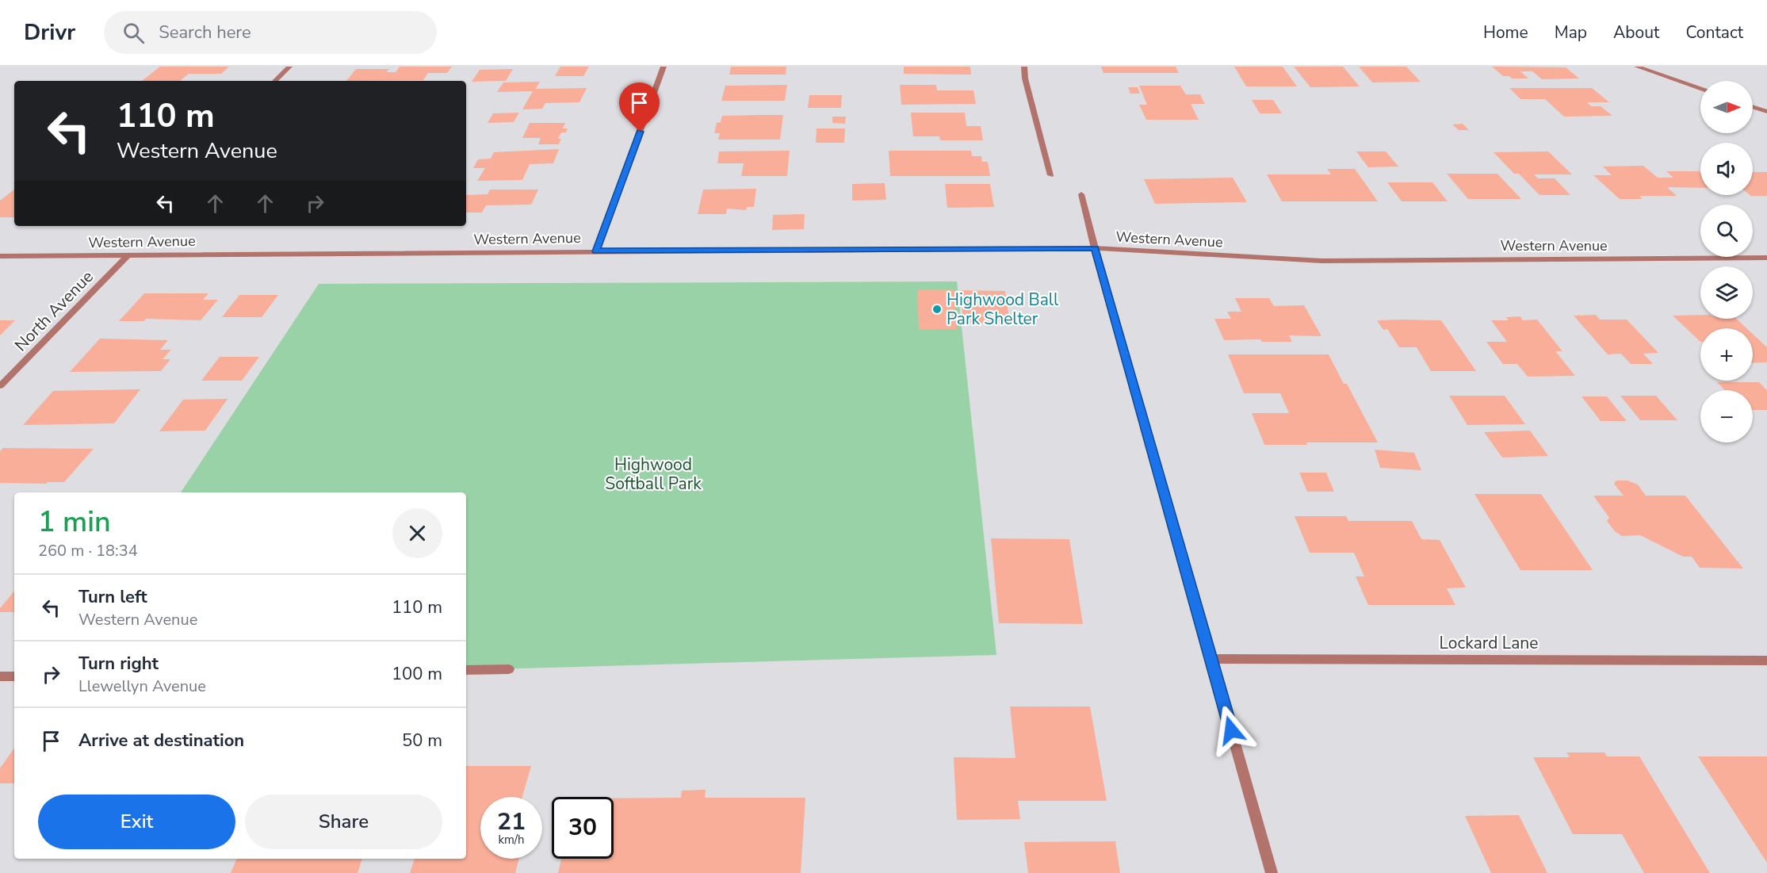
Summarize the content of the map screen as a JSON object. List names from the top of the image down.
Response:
{
  "streets": {
    "street": ["Western Avenue", "North Avenue", "Lockard Lane"]
  },
  "crossings": [
    ["Western Avenue", "North Avenue"]
  ],
  "parks": ["Highwood Softball Park"],
  "places": ["Highwood Ball Park Shelter"],
  "north": "right",
  "page": {
    "header": "Drivr",
    "search": "Search here",
    "nav": [
      "Home",
      "Map",
      "About",
      "Contact"
    ],
    "map_buttons": ["+", "−"],
    "turn": ["110 m", "Western Avenue"],
    "heading": ["1 min", "260 m · 18:34"],
    "list": [
      {
        "name": "Turn left",
        "note": "Western Avenue",
        "value": "110 m"
      },
      {
        "name": "Turn right",
        "note": "Llewellyn Avenue",
        "value": "100 m"
      },
      {
        "name": "Arrive at destination",
        "value": "50 m"
      }
    ],
    "buttons": ["Exit", "Share"],
    "speed": "21 km/h",
    "limit": "30"
  }
}
